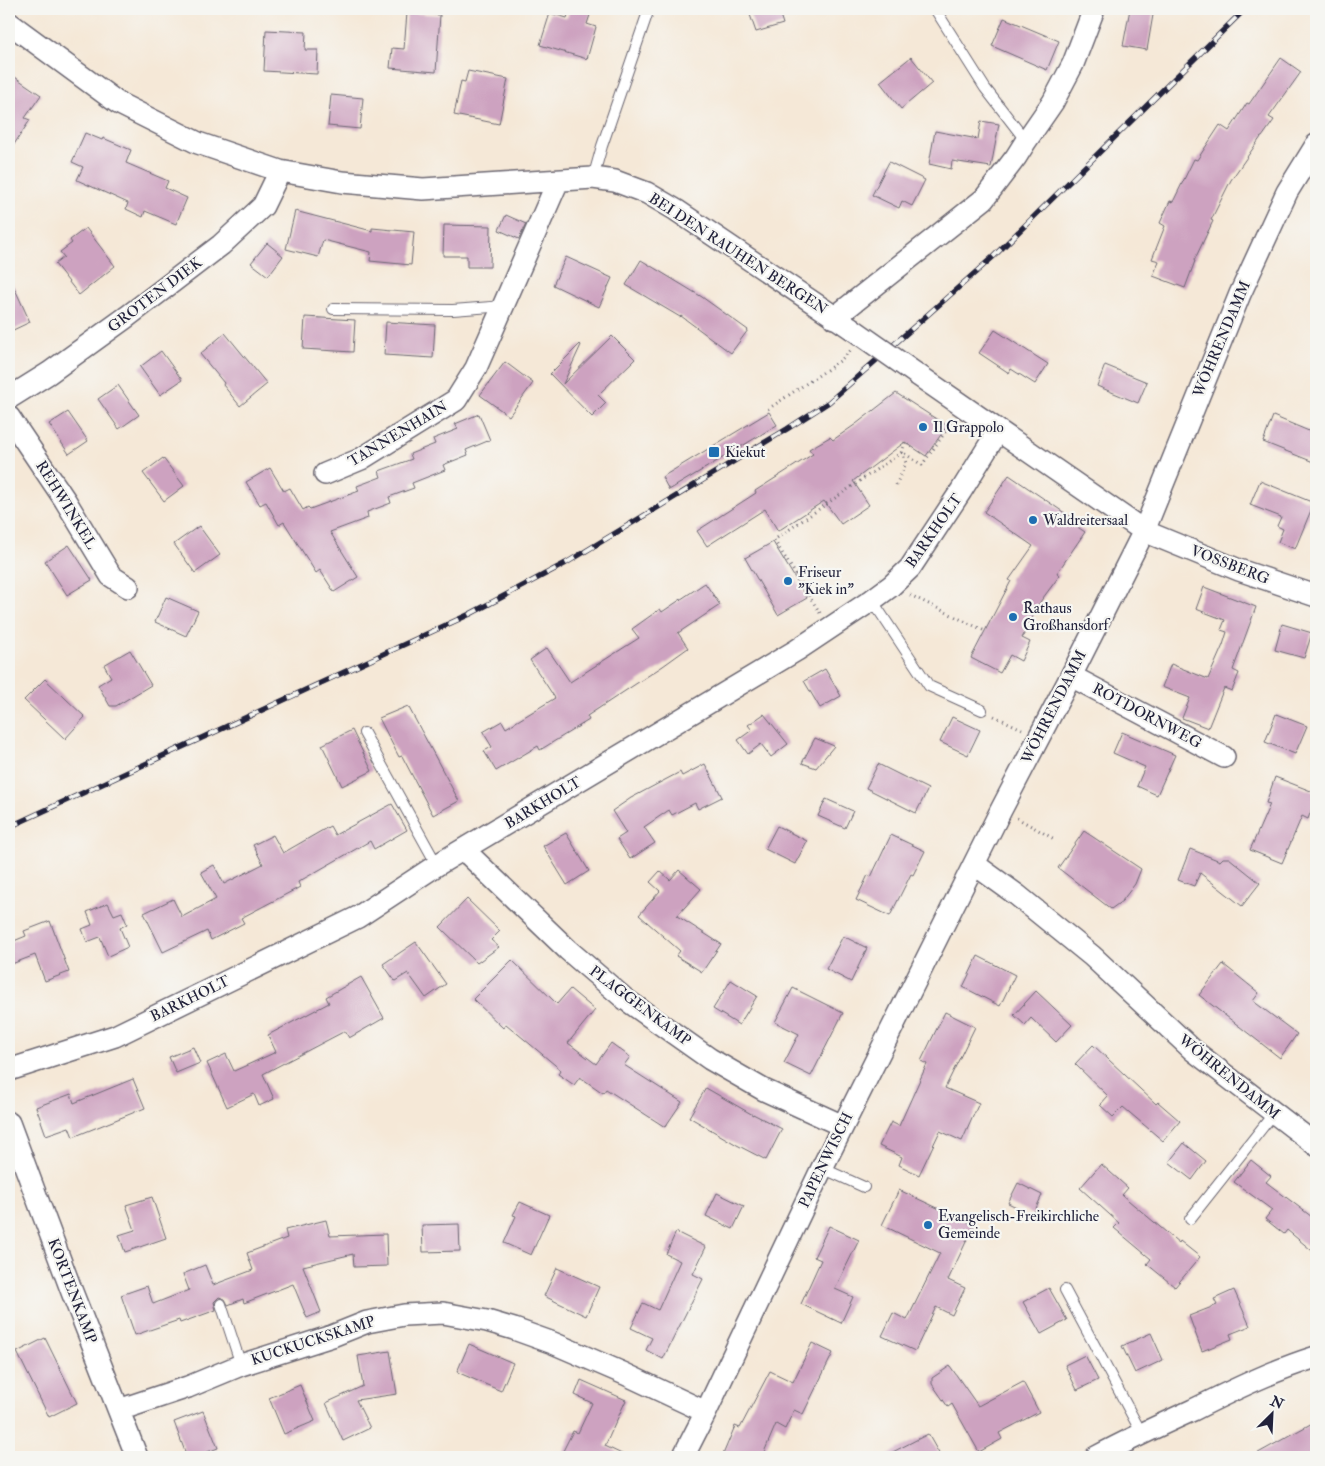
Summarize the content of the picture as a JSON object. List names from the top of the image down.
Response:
{
  "streets": {
    "street": [
      "BEI DEN RAUHEN BERGEN",
      "GROTEN DIEK",
      "WÖHRENDAMM",
      "TANNENHAIN",
      "REHWINKEL",
      "BARKHOLT",
      "VOSSBERG",
      "ROTDORNWEG",
      "PLAGGENKAMP",
      "PAPENWISCH",
      "KORTENKAMP",
      "KUCKUCKSKAMP"
    ]
  },
  "crossings": [
    ["BEI DEN RAUHEN BERGEN", "GROTEN DIEK"],
    ["BEI DEN RAUHEN BERGEN", "WÖHRENDAMM"],
    ["BEI DEN RAUHEN BERGEN", "TANNENHAIN"],
    ["BEI DEN RAUHEN BERGEN", "BARKHOLT"],
    ["BEI DEN RAUHEN BERGEN", "VOSSBERG"],
    ["WÖHRENDAMM", "VOSSBERG"],
    ["WÖHRENDAMM", "ROTDORNWEG"],
    ["WÖHRENDAMM", "PAPENWISCH"],
    ["BARKHOLT", "PLAGGENKAMP"],
    ["PLAGGENKAMP", "PAPENWISCH"],
    ["PAPENWISCH", "KUCKUCKSKAMP"],
    ["KORTENKAMP", "KUCKUCKSKAMP"]
  ],
  "places": {
    "other": [
      "Il Grappolo",
      "Waldreitersaal",
      "Friseur \"Kiek in\"",
      "Rathaus Großhansdorf",
      "Evangelisch-Freikirchliche Gemeinde"
    ],
    "transit": ["Kiekut"]
  },
  "north": "top right"
}
